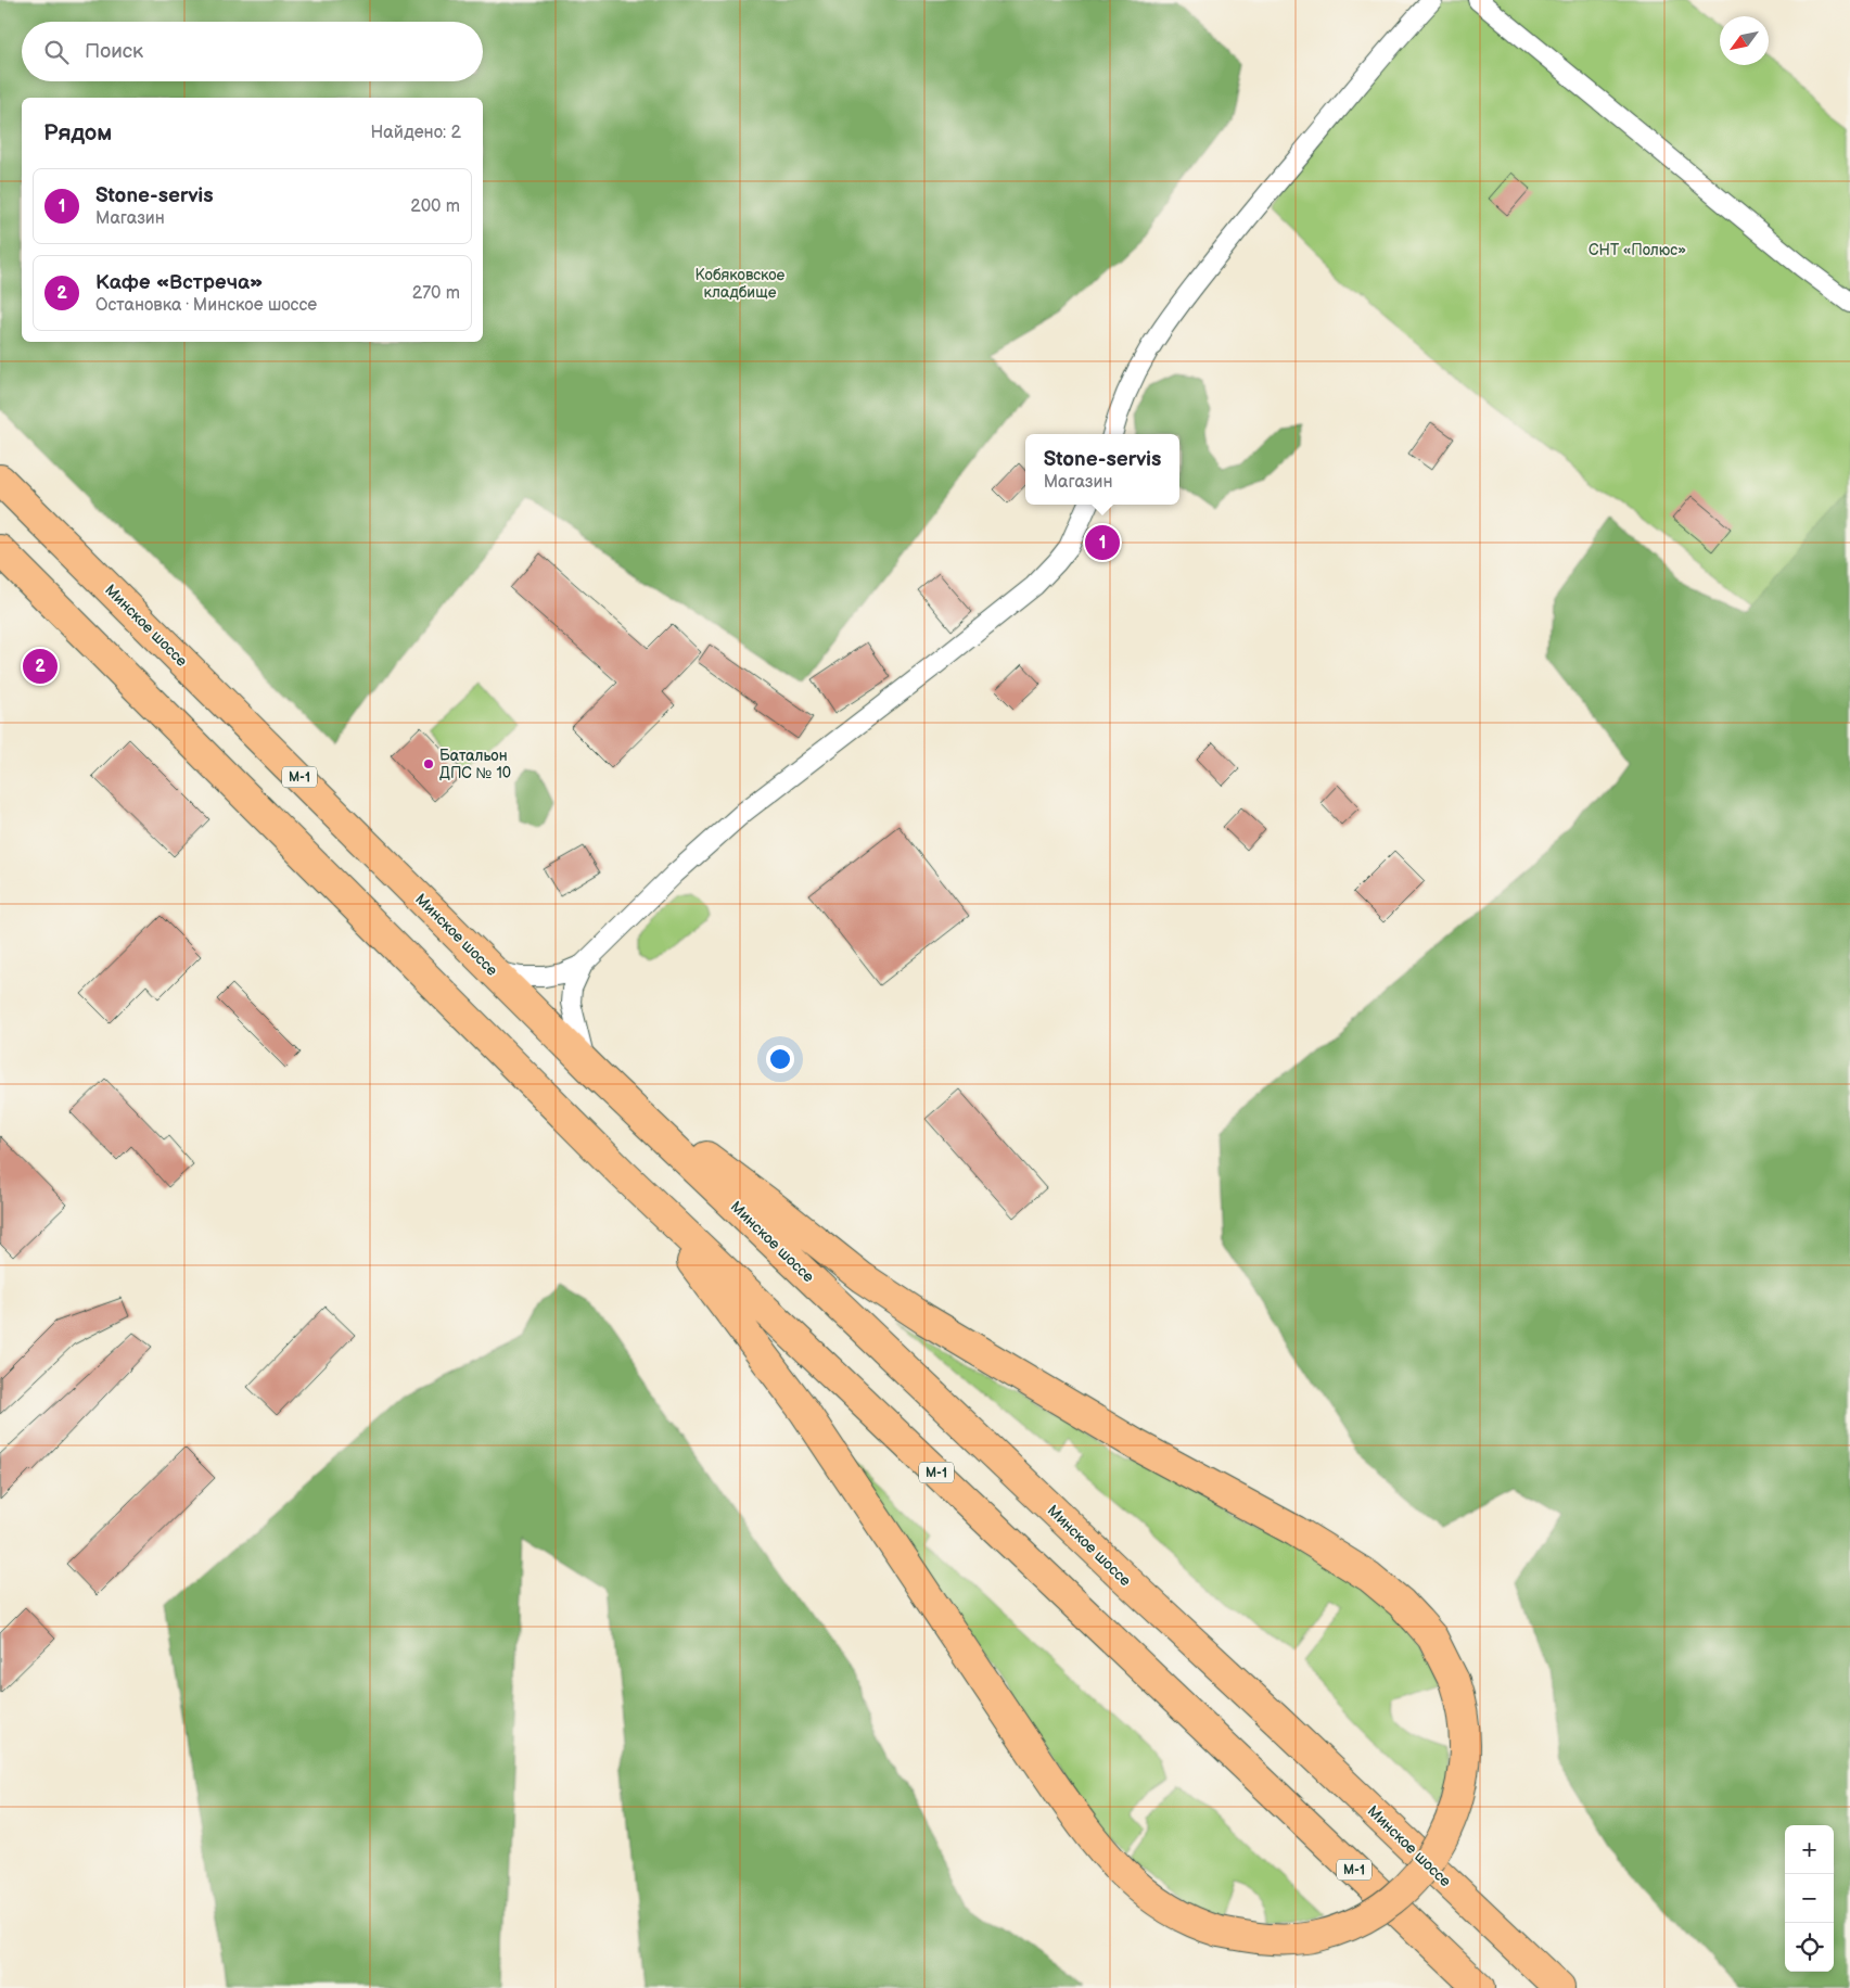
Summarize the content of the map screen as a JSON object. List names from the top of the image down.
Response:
{
  "streets": {
    "highway": ["Минское шоссе", "М-1"]
  },
  "parks": ["СНТ «Полюс»", "Кобяковское кладбище"],
  "places": ["Батальон ДПС № 10"],
  "north": "bottom left",
  "page": {
    "search": "Поиск",
    "heading": ["Рядом", "Найдено: 2"],
    "list": [
      {
        "mark": "1",
        "name": "Stone-servis",
        "note": "Магазин",
        "value": "200 m"
      },
      {
        "mark": "2",
        "name": "Кафе «Встреча»",
        "note": "Остановка · Минское шоссе",
        "value": "270 m"
      }
    ],
    "popup": ["Stone-servis", "Магазин"],
    "pins": ["1", "2"],
    "map_buttons": ["+", "−"]
  }
}
